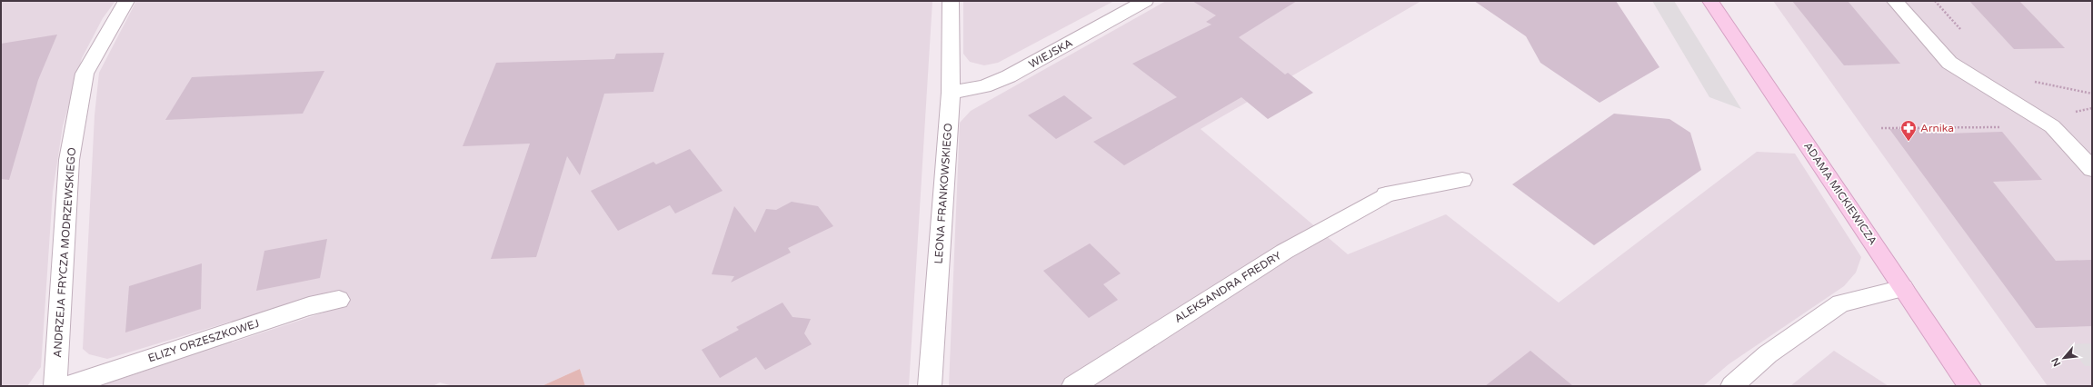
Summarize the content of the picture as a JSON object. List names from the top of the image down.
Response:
{
  "streets": {
    "street": [
      "WIEJSKA",
      "LEONA FRANKOWSKIEGO",
      "ADAMA MICKIEWICZA",
      "ANDRZEJA FRYCZA MODRZEWSKIEGO",
      "ALEKSANDRA FREDRY",
      "ELIZY ORZESZKOWEJ"
    ]
  },
  "crossings": [
    ["WIEJSKA", "LEONA FRANKOWSKIEGO"]
  ],
  "places": {
    "pharmacy": ["Arnika"]
  },
  "north": "bottom left"
}
